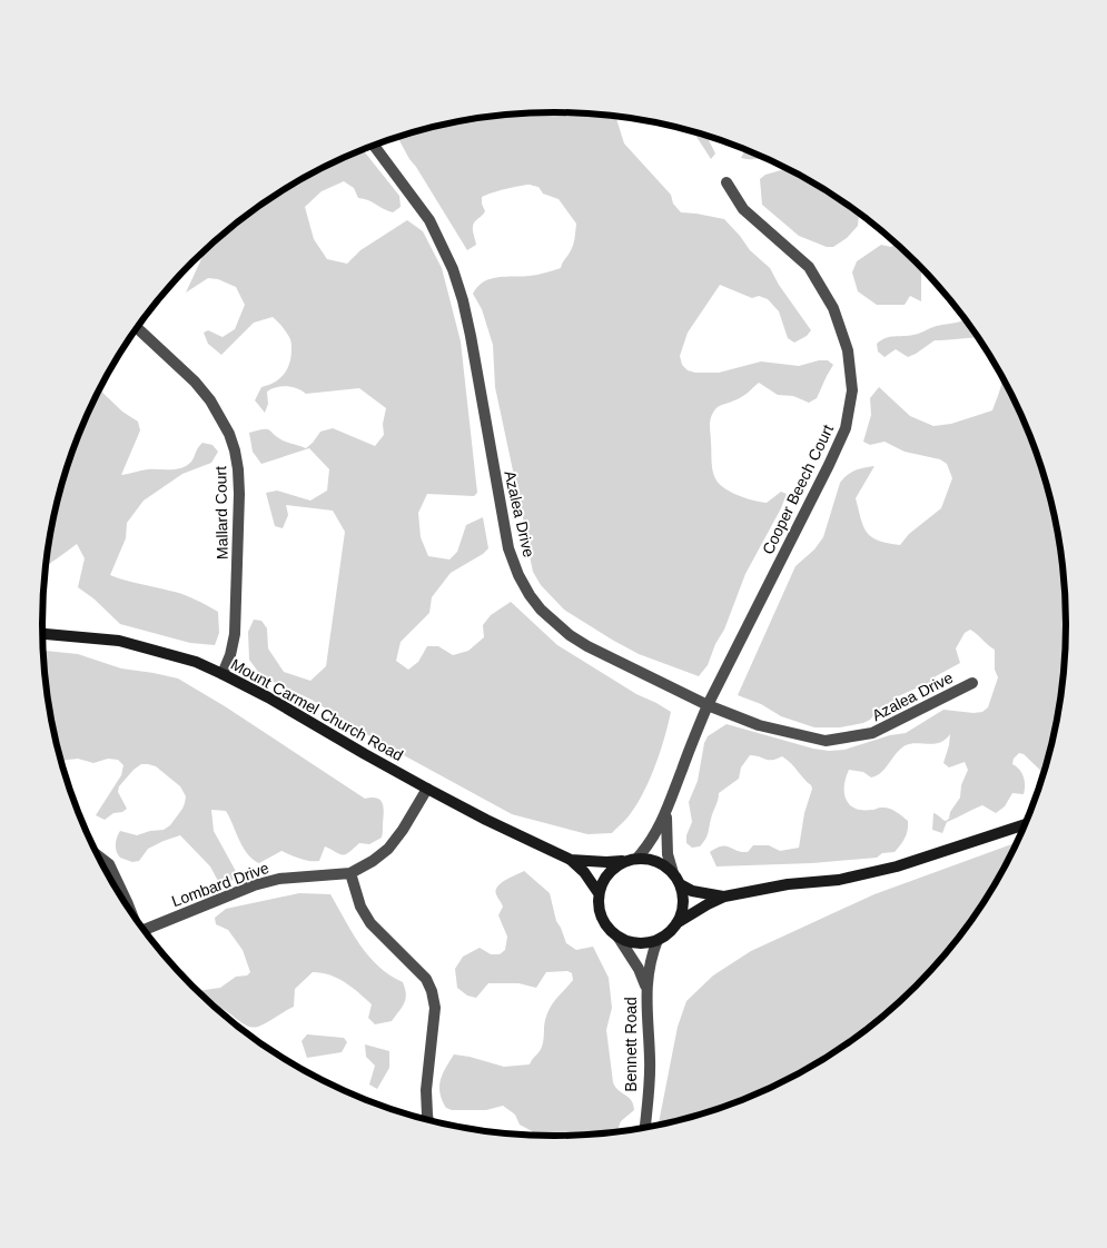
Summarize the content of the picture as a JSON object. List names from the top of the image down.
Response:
{
  "streets": {
    "main road": ["Mount Carmel Church Road"],
    "street": [
      "Cooper Beech Court",
      "Mallard Court",
      "Azalea Drive",
      "Lombard Drive",
      "Bennett Road"
    ]
  },
  "crossings": [
    ["Cooper Beech Court", "Azalea Drive"],
    ["Mallard Court", "Mount Carmel Church Road"],
    ["Mount Carmel Church Road", "Bennett Road"]
  ]
}
